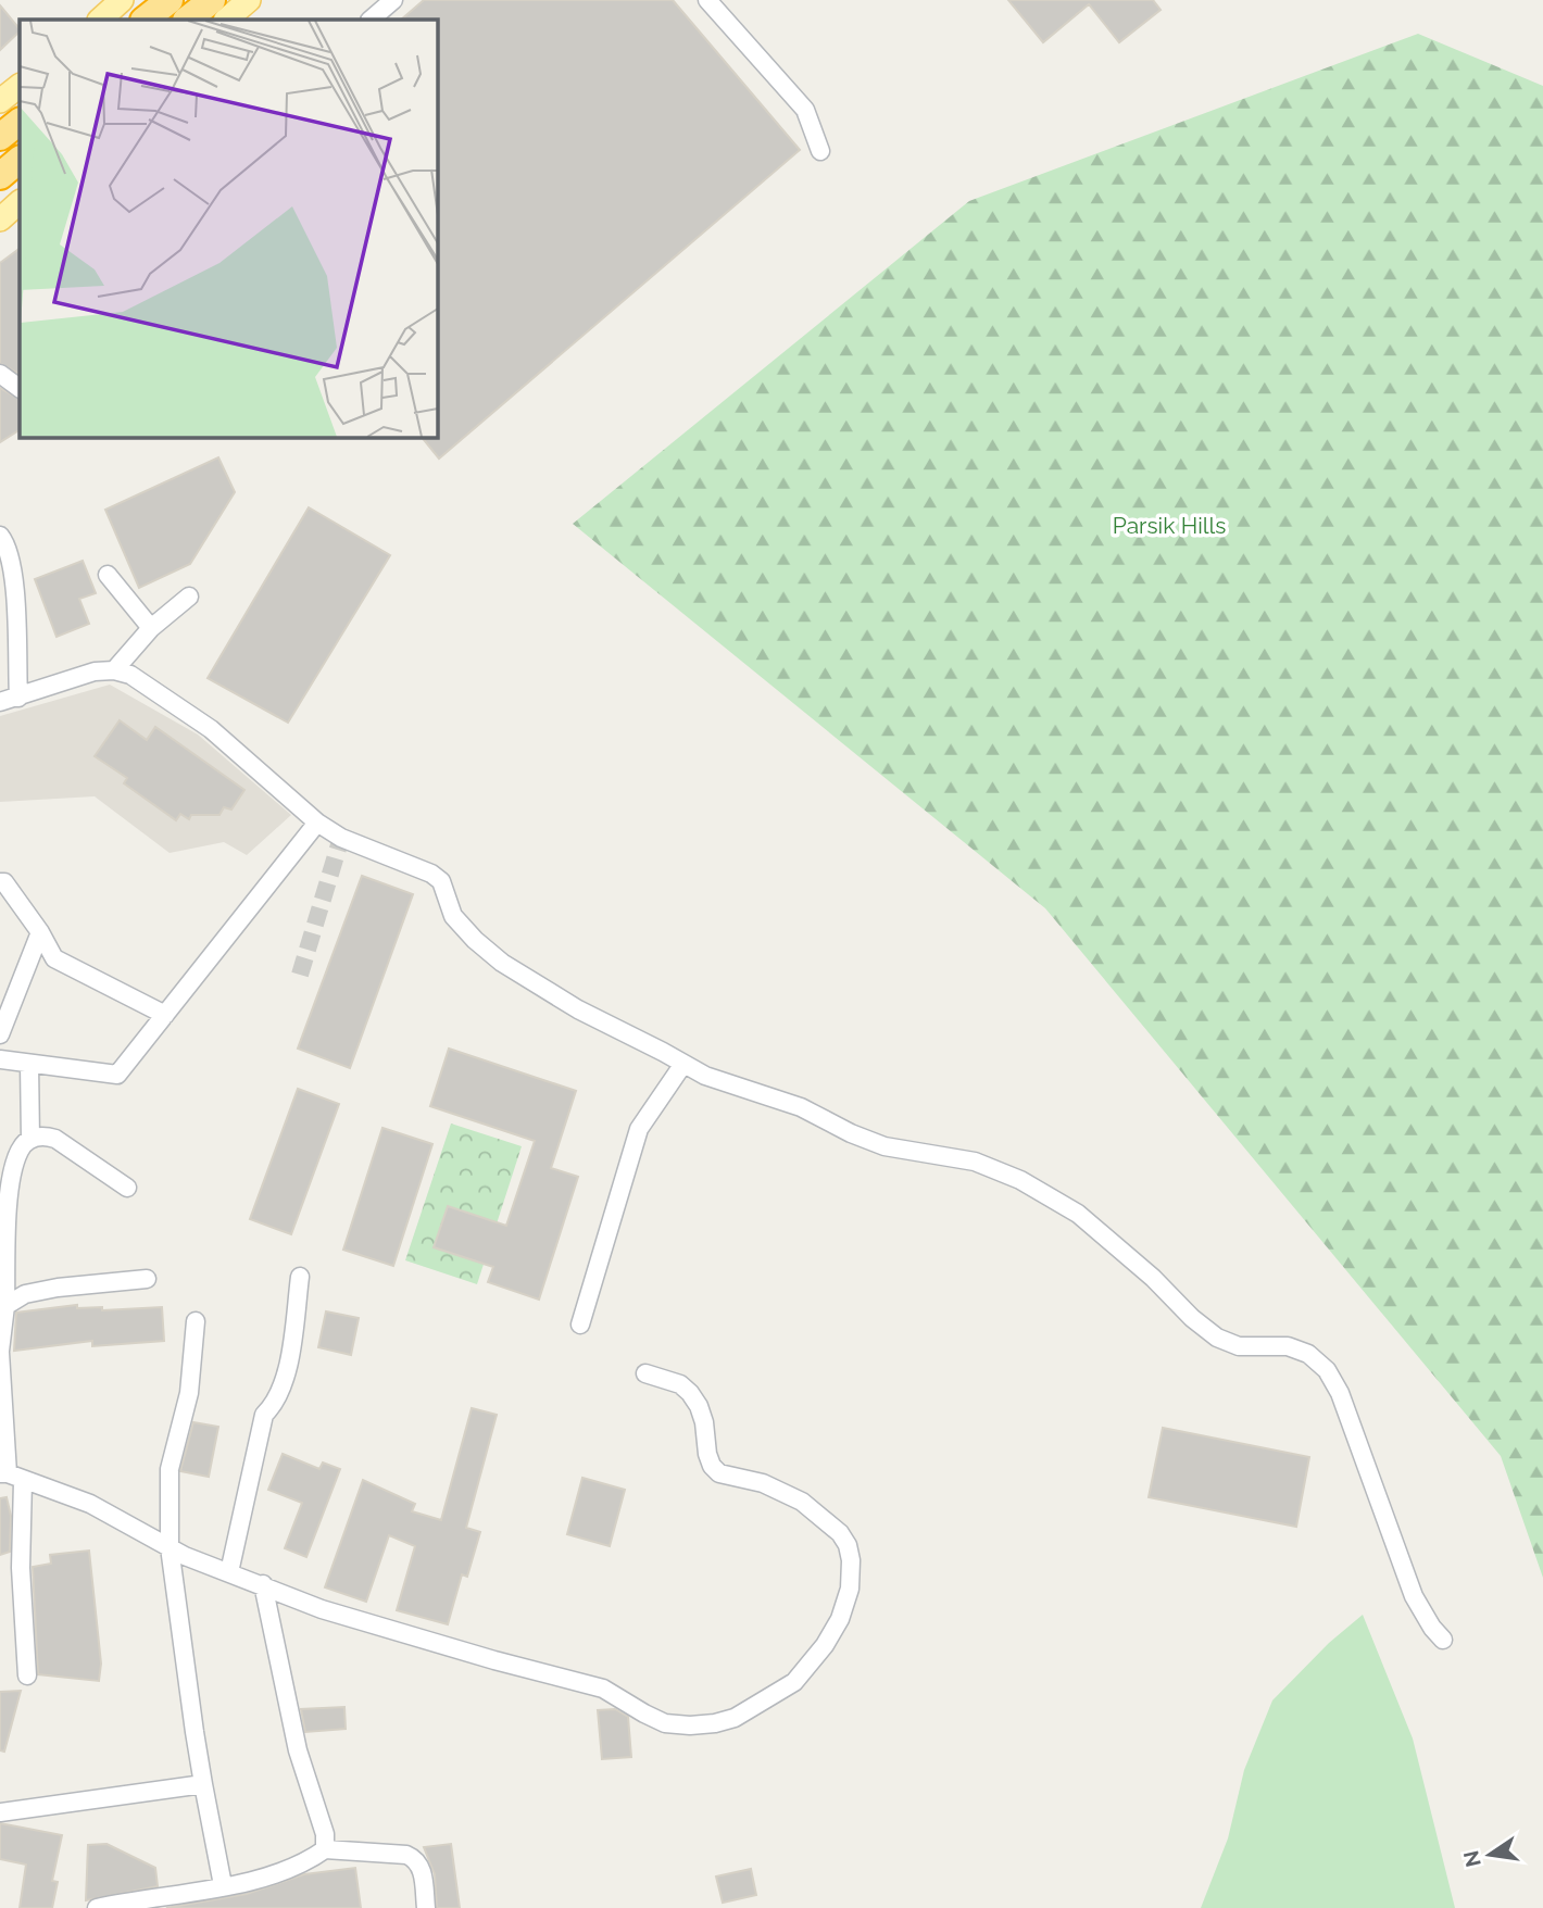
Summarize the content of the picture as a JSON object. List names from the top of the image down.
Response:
{
  "parks": ["Parsik Hills"],
  "north": "left"
}
